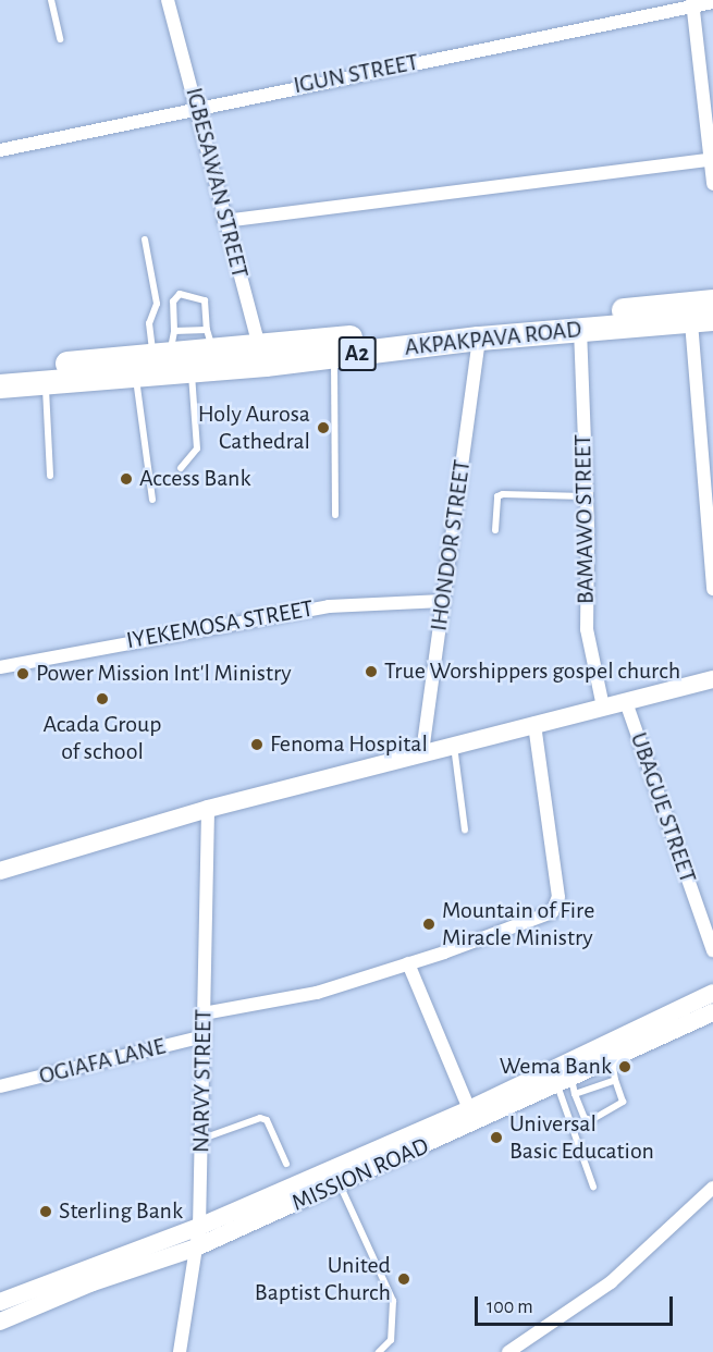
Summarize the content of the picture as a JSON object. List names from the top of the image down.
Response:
{
  "streets": {
    "highway": ["AKPAKPAVA ROAD", "A2"],
    "street": [
      "IGUN STREET",
      "IGBESAWAN STREET",
      "BAMAWO STREET",
      "IHONDOR STREET",
      "IYEKEMOSA STREET",
      "UBAGUE STREET",
      "OGIAFA LANE",
      "NARVY STREET",
      "MISSION ROAD"
    ]
  },
  "crossings": [
    ["IGUN STREET", "IGBESAWAN STREET"],
    ["IGBESAWAN STREET", "AKPAKPAVA ROAD"],
    ["AKPAKPAVA ROAD", "BAMAWO STREET"],
    ["AKPAKPAVA ROAD", "IHONDOR STREET"],
    ["IHONDOR STREET", "IYEKEMOSA STREET"],
    ["OGIAFA LANE", "NARVY STREET"],
    ["NARVY STREET", "MISSION ROAD"]
  ],
  "places": [
    "Holy Aurosa Cathedral",
    "Access Bank",
    "True Worshippers gospel church",
    "Power Mission Int'l Ministry",
    "Acada Group of school",
    "Fenoma Hospital",
    "Mountain of Fire Miracle Ministry",
    "Wema Bank",
    "Universal Basic Education",
    "Sterling Bank",
    "United Baptist Church"
  ],
  "scale_bar": "100 m"
}
